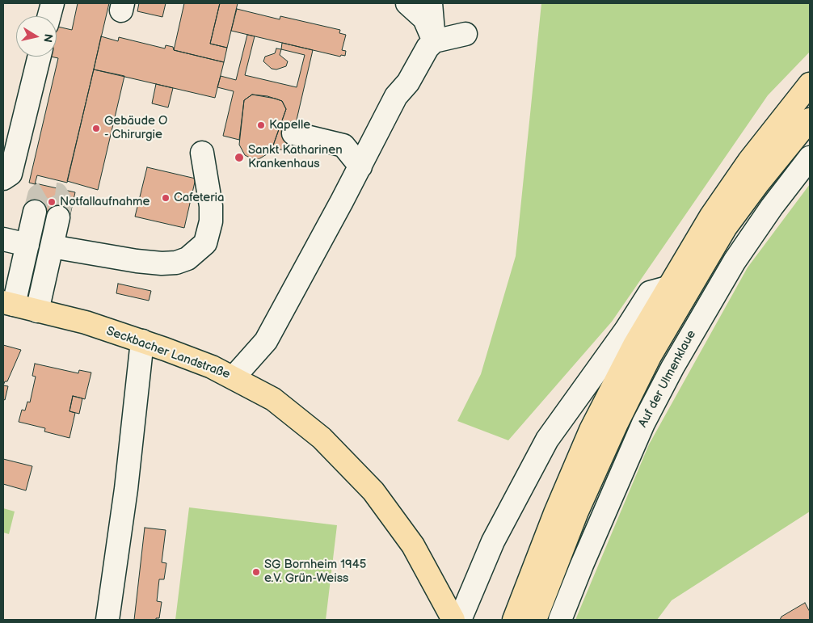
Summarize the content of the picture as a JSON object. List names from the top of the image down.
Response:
{
  "streets": {
    "main road": ["Seckbacher Landstraße"],
    "street": ["Auf der Ulmenklaue"]
  },
  "places": [
    "Kapelle",
    "Gebäude O - Chirurgie",
    "Sankt Katharinen Krankenhaus",
    "Cafeteria",
    "Notfallaufnahme",
    "SG Bornheim 1945 e.V. Grün-Weiss"
  ],
  "north": "right"
}
